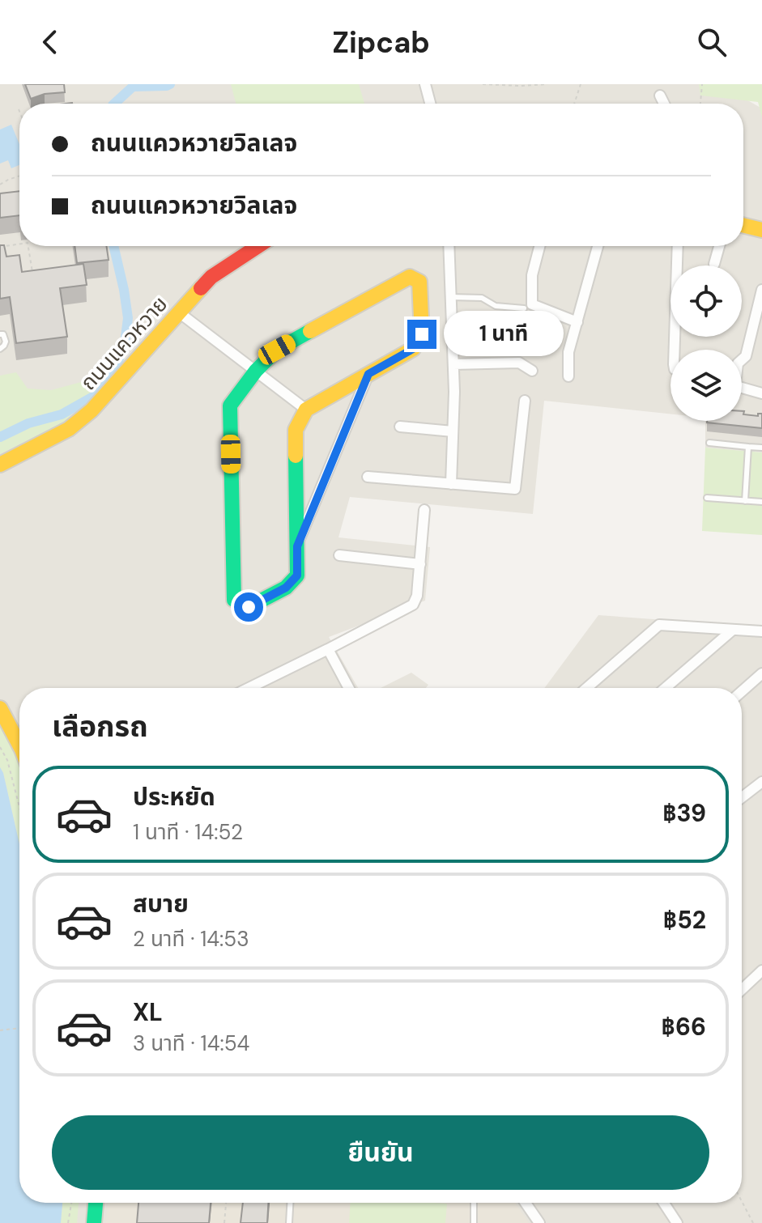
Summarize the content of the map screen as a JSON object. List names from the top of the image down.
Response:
{
  "streets": {
    "street": ["ถนนแควหวาย"]
  },
  "page": {
    "header": "Zipcab",
    "banner": ["ถนนแควหวายวิลเลจ", "ถนนแควหวายวิลเลจ"],
    "bubble": "1 นาที",
    "heading": "เลือกรถ",
    "list": [
      {
        "name": "ประหยัด",
        "note": "1 นาที · 14:52",
        "value": "฿39"
      },
      {
        "name": "สบาย",
        "note": "2 นาที · 14:53",
        "value": "฿52"
      },
      {
        "name": "XL",
        "note": "3 นาที · 14:54",
        "value": "฿66"
      }
    ],
    "buttons": "ยืนยัน"
  }
}
